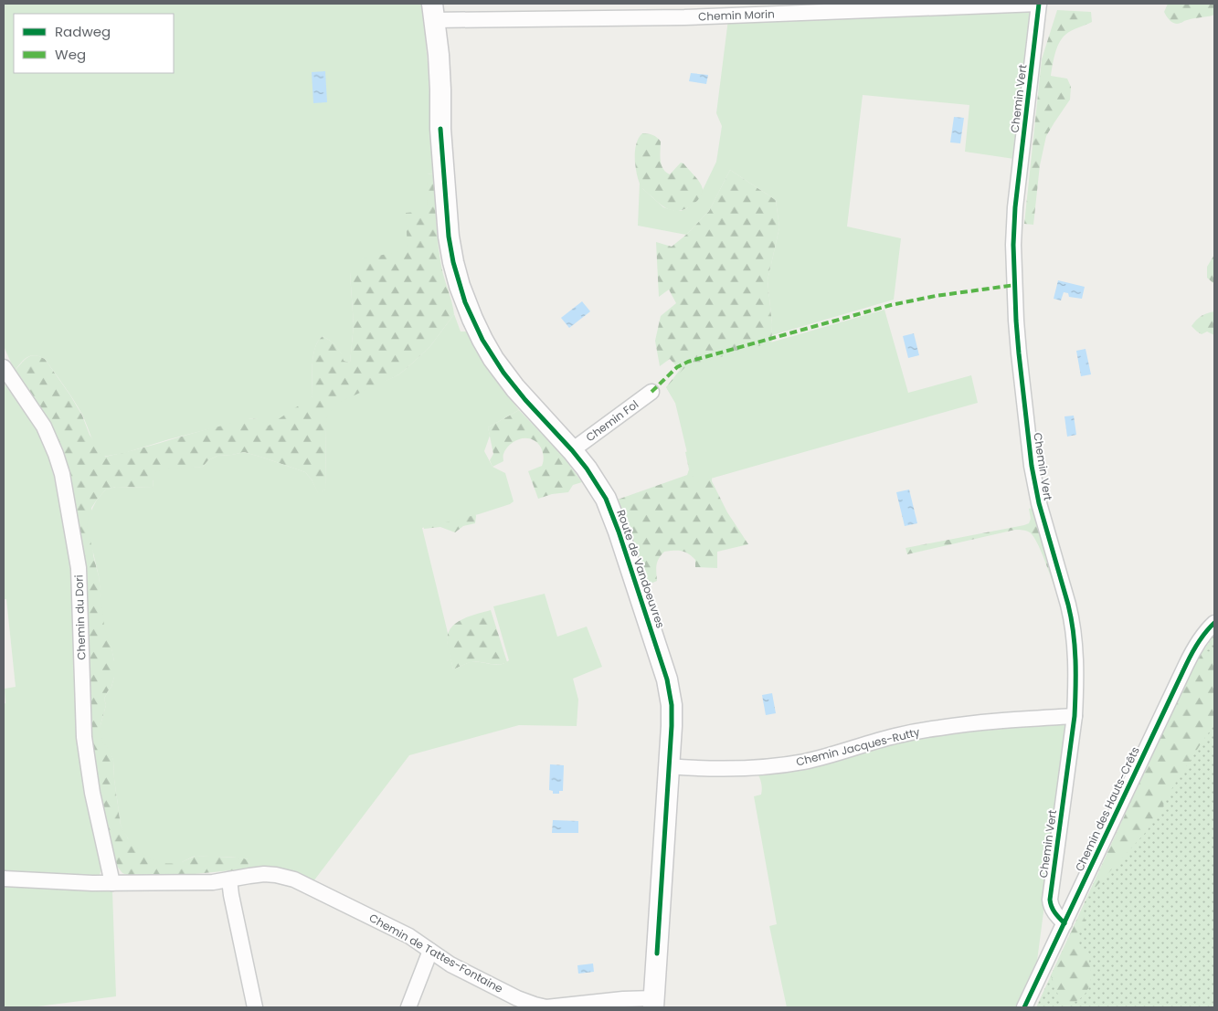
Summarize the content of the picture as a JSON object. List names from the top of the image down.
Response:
{
  "streets": {
    "main road": ["Route de Vandoeuvres"],
    "street": [
      "Chemin Morin",
      "Chemin Vert",
      "Chemin Fol",
      "Chemin du Dori",
      "Chemin Jacques-Rutty",
      "Chemin des Hauts-Crêts",
      "Chemin de Tattes-Fontaine"
    ]
  },
  "crossings": [
    ["Chemin Morin", "Chemin Vert"],
    ["Chemin Morin", "Route de Vandoeuvres"],
    ["Chemin Vert", "Chemin Jacques-Rutty"],
    ["Chemin Vert", "Chemin des Hauts-Crêts"],
    ["Chemin Fol", "Route de Vandoeuvres"],
    ["Route de Vandoeuvres", "Chemin Jacques-Rutty"],
    ["Route de Vandoeuvres", "Chemin de Tattes-Fontaine"],
    ["Chemin du Dori", "Chemin de Tattes-Fontaine"]
  ],
  "legend": ["Radweg", "Weg"]
}
